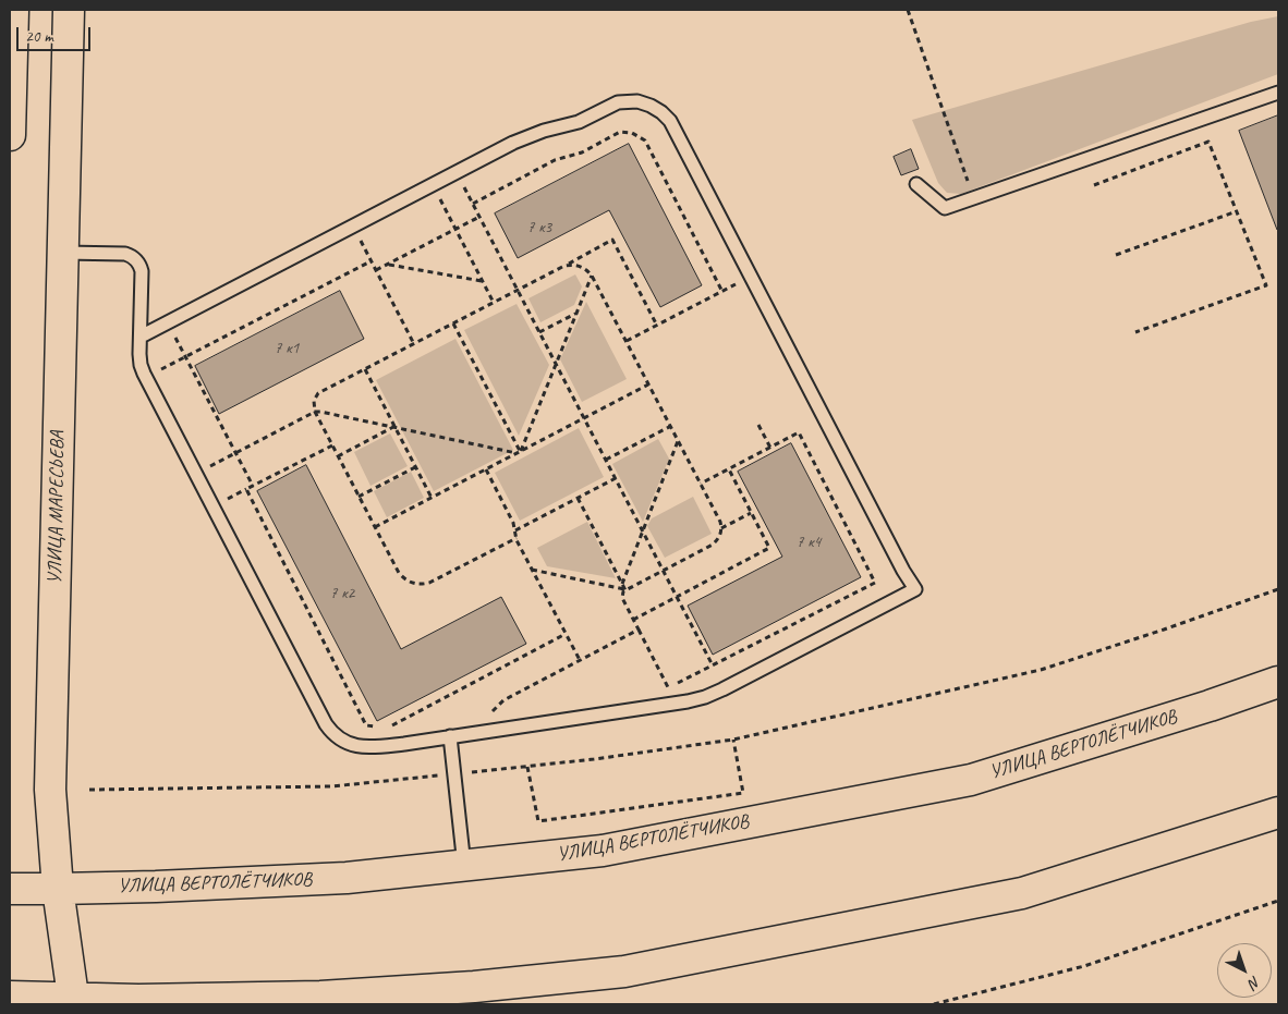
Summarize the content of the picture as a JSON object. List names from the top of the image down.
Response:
{
  "streets": {
    "street": ["УЛИЦА МАРЕСЬЕВА", "УЛИЦА ВЕРТОЛЁТЧИКОВ"]
  },
  "crossings": [
    ["УЛИЦА МАРЕСЬЕВА", "УЛИЦА ВЕРТОЛЁТЧИКОВ"]
  ],
  "house_numbers": [
    "7 к3",
    "7 к1",
    "7 к4",
    "7 к2"
  ],
  "scale_bar": "20 m",
  "north": "bottom right"
}
